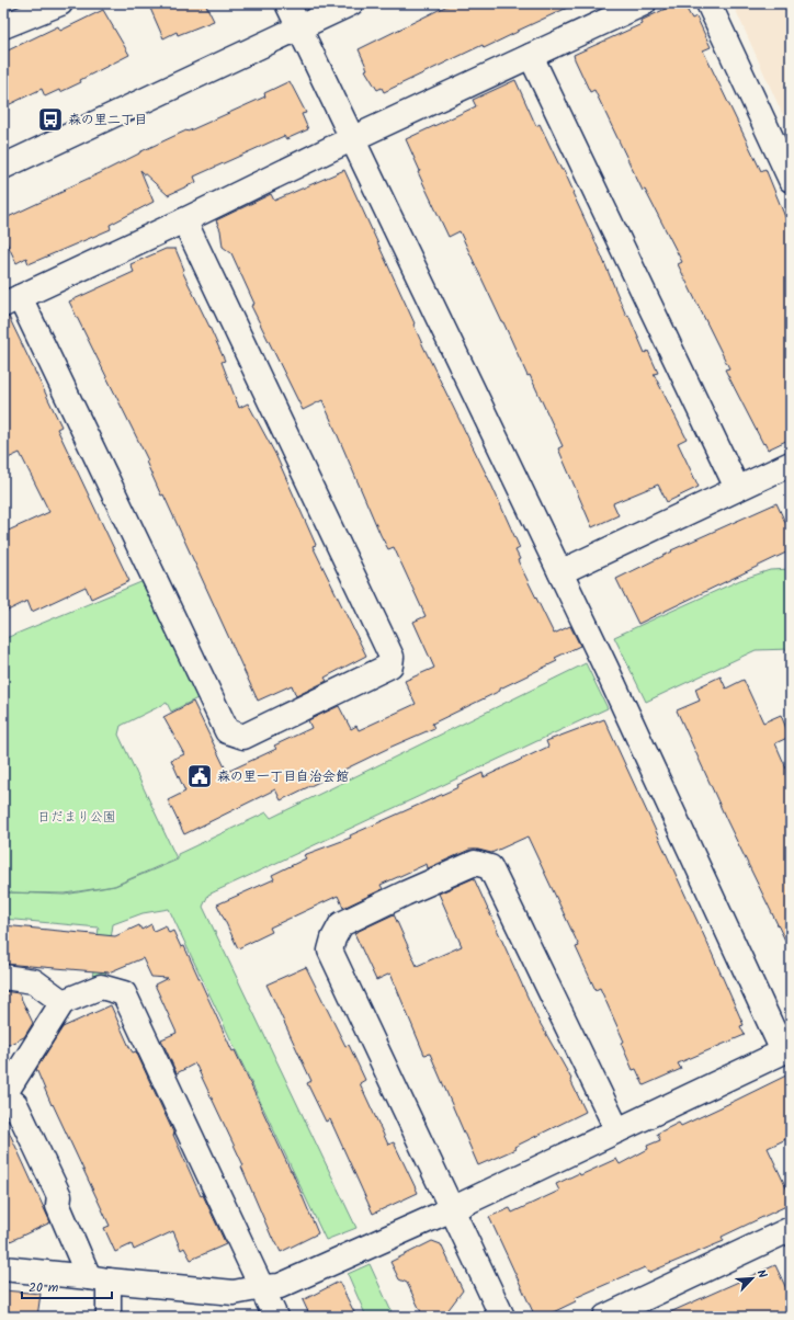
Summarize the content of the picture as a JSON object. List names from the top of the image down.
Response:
{
  "parks": ["日だまり公園"],
  "places": {
    "bus stop": ["森の里二丁目"],
    "public building": ["森の里一丁目自治会館"]
  },
  "scale_bar": "20 m",
  "north": "top right"
}
